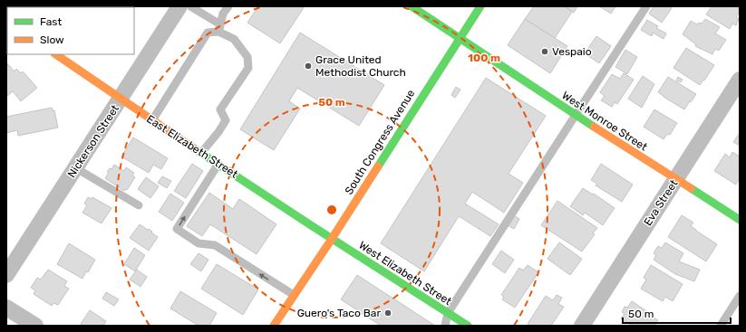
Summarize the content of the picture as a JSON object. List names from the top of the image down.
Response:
{
  "streets": {
    "street": [
      "West Monroe Street",
      "Nickerson Street",
      "South Congress Avenue",
      "East Elizabeth Street",
      "Eva Street",
      "West Elizabeth Street"
    ]
  },
  "crossings": [
    ["West Monroe Street", "South Congress Avenue"],
    ["West Monroe Street", "Eva Street"],
    ["Nickerson Street", "East Elizabeth Street"],
    ["South Congress Avenue", "East Elizabeth Street"],
    ["South Congress Avenue", "West Elizabeth Street"],
    ["East Elizabeth Street", "West Elizabeth Street"]
  ],
  "places": ["Vespaio", "Grace United Methodist Church", "Guero's Taco Bar"],
  "legend": ["Fast", "Slow"],
  "scale_bar": "50 m",
  "rings": ["100 m", "50 m"]
}
